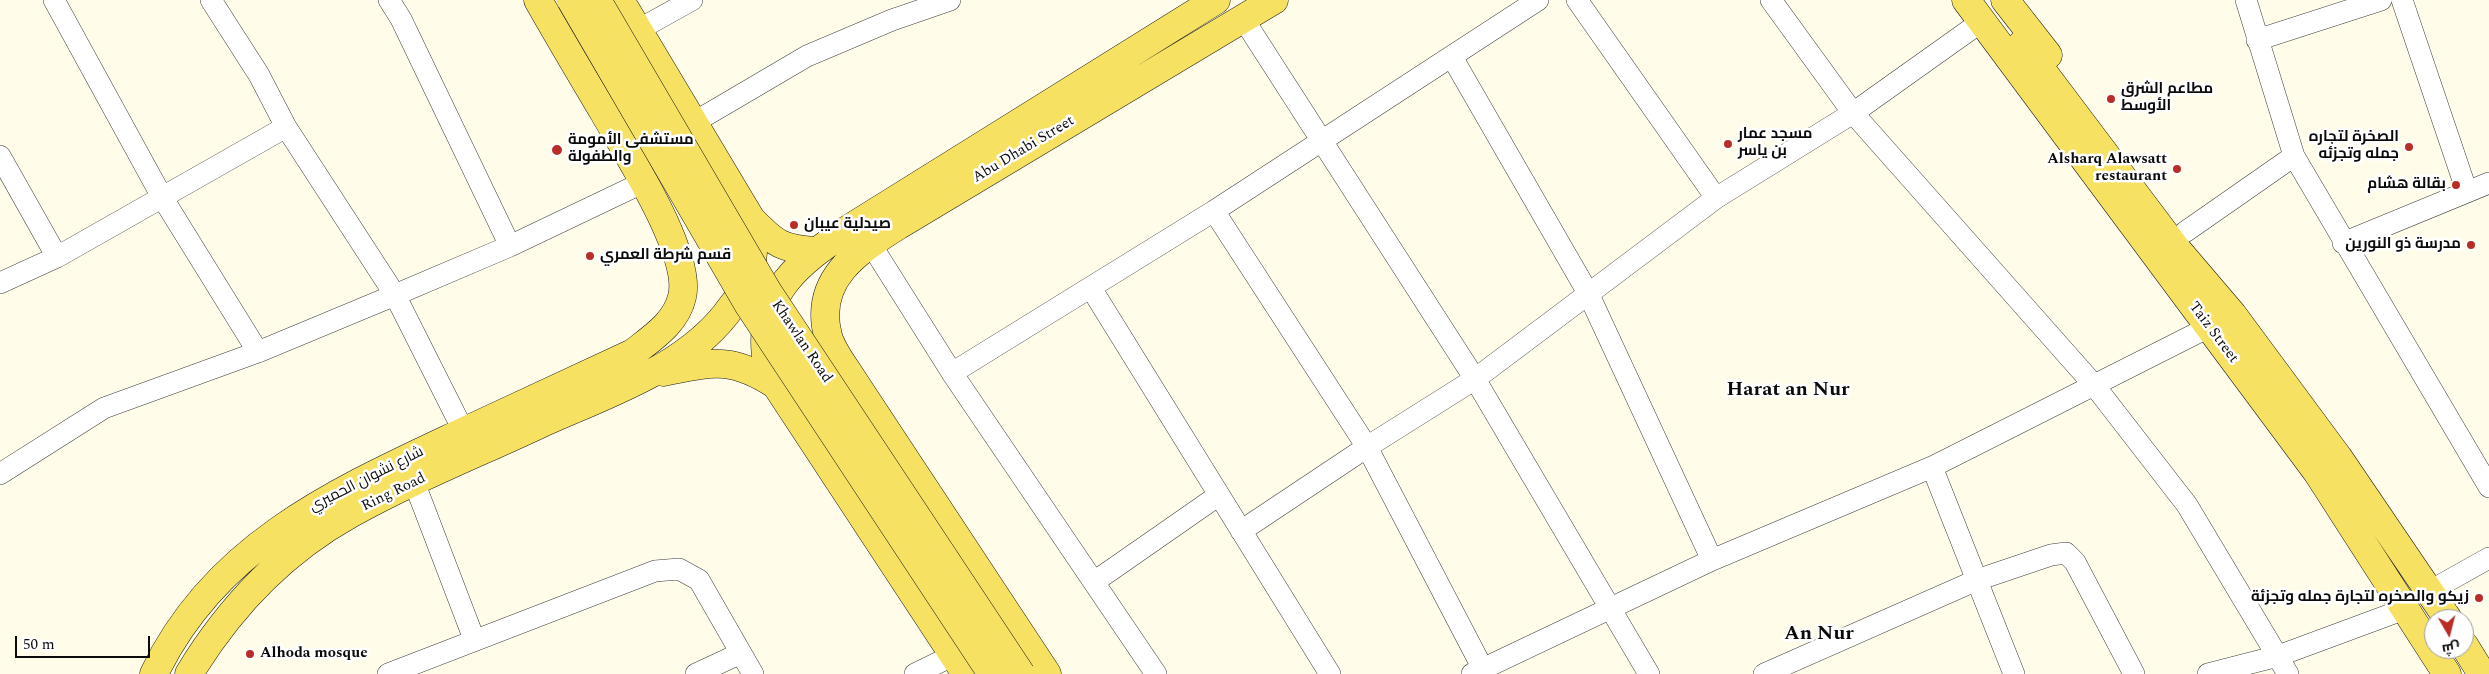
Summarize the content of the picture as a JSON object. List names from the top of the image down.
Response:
{
  "streets": {
    "main road": [
      "Abu Dhabi Street",
      "Taiz Street",
      "Khawlan Road",
      "شارع نشوان الحميري",
      "Ring Road"
    ]
  },
  "crossings": [
    ["Abu Dhabi Street", "Khawlan Road"]
  ],
  "districts": ["Harat an Nur", "An Nur"],
  "places": [
    "مطاعم الشرق الأوسط",
    "مسجد عمار بن ياسر",
    "الصخرة لتجاره جمله وتجزئه",
    "مستشفى الأمومة والطفولة",
    "Alsharq Alawsatt restaurant",
    "بقالة هشام",
    "صيدلية عيبان",
    "مدرسة ذو النورين",
    "قسم شرطة العمري",
    "زيكو والصخره لتجارة جمله وتجزئة",
    "Alhoda mosque"
  ],
  "scale_bar": "50 m",
  "north": "bottom"
}
